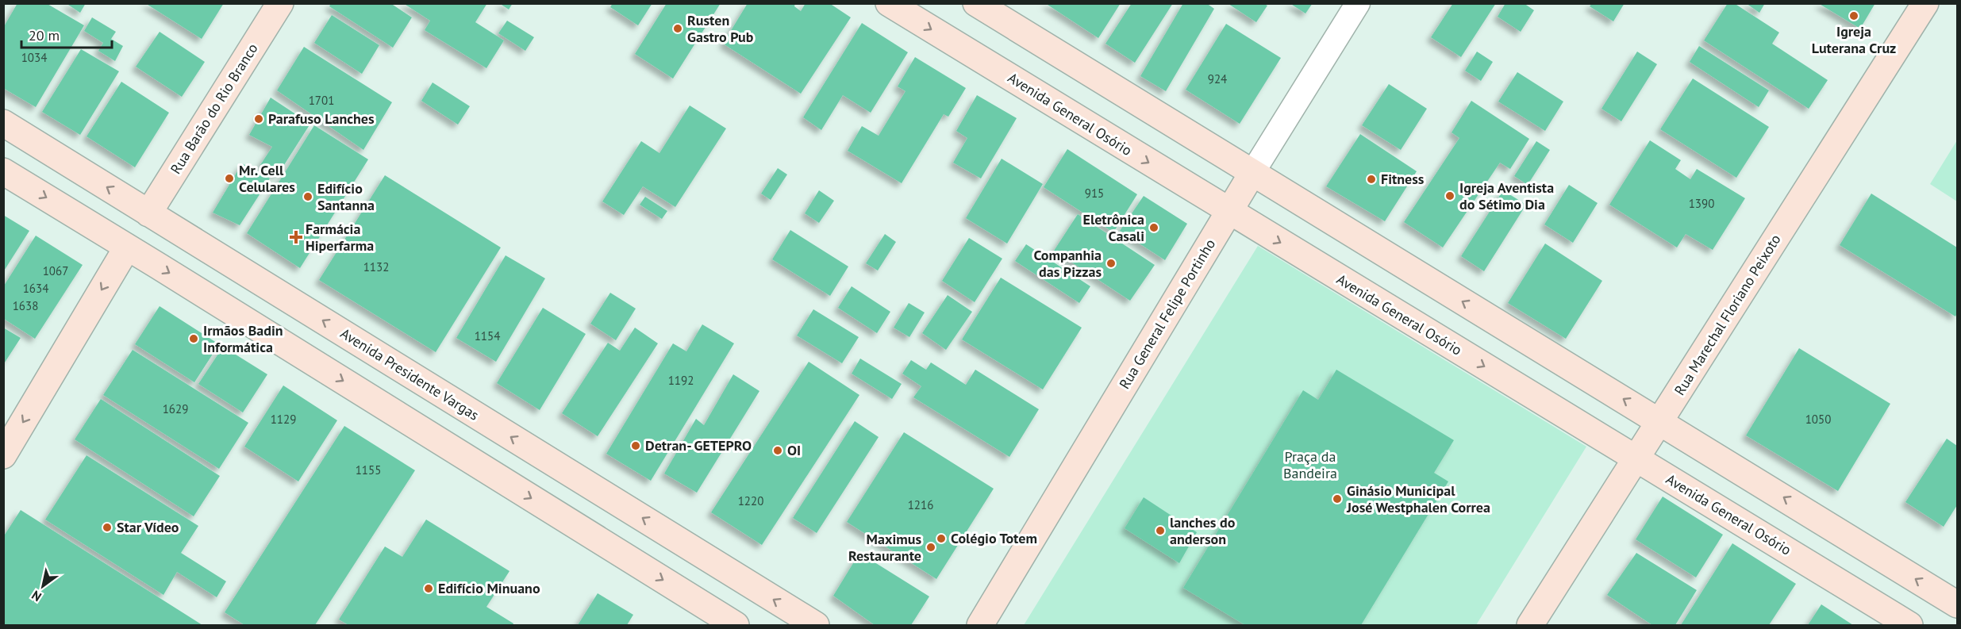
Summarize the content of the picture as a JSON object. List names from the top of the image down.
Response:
{
  "streets": {
    "main road": [
      "Rua Barão do Rio Branco",
      "Avenida General Osório",
      "Rua General Felipe Portinho",
      "Rua Marechal Floriano Peixoto",
      "Avenida Presidente Vargas"
    ]
  },
  "crossings": [
    ["Rua Barão do Rio Branco", "Avenida Presidente Vargas"],
    ["Avenida General Osório", "Rua General Felipe Portinho"],
    ["Avenida General Osório", "Rua Marechal Floriano Peixoto"]
  ],
  "parks": ["Praça da Bandeira"],
  "places": {
    "other": [
      "Igreja Luterana Cruz",
      "Rusten Gastro Pub",
      "Parafuso Lanches",
      "Mr. Cell Celulares",
      "Fitness",
      "Igreja Aventista do Sétimo Dia",
      "Edifício Santanna",
      "Eletrônica Casali",
      "Companhia das Pizzas",
      "Irmãos Badin Informática",
      "Detran- GETEPRO",
      "OI",
      "Ginásio Municipal José Westphalen Correa",
      "Star Vídeo",
      "lanches do anderson",
      "Colégio Totem",
      "Maximus Restaurante",
      "Edifício Minuano"
    ],
    "health": ["Farmácia Hiperfarma"]
  },
  "house_numbers": [
    "1034",
    "924",
    "1701",
    "915",
    "1390",
    "1132",
    "1067",
    "1634",
    "1638",
    "1154",
    "1192",
    "1629",
    "1129",
    "1050",
    "1155",
    "1220",
    "1216"
  ],
  "scale_bar": "20 m",
  "north": "bottom left"
}
